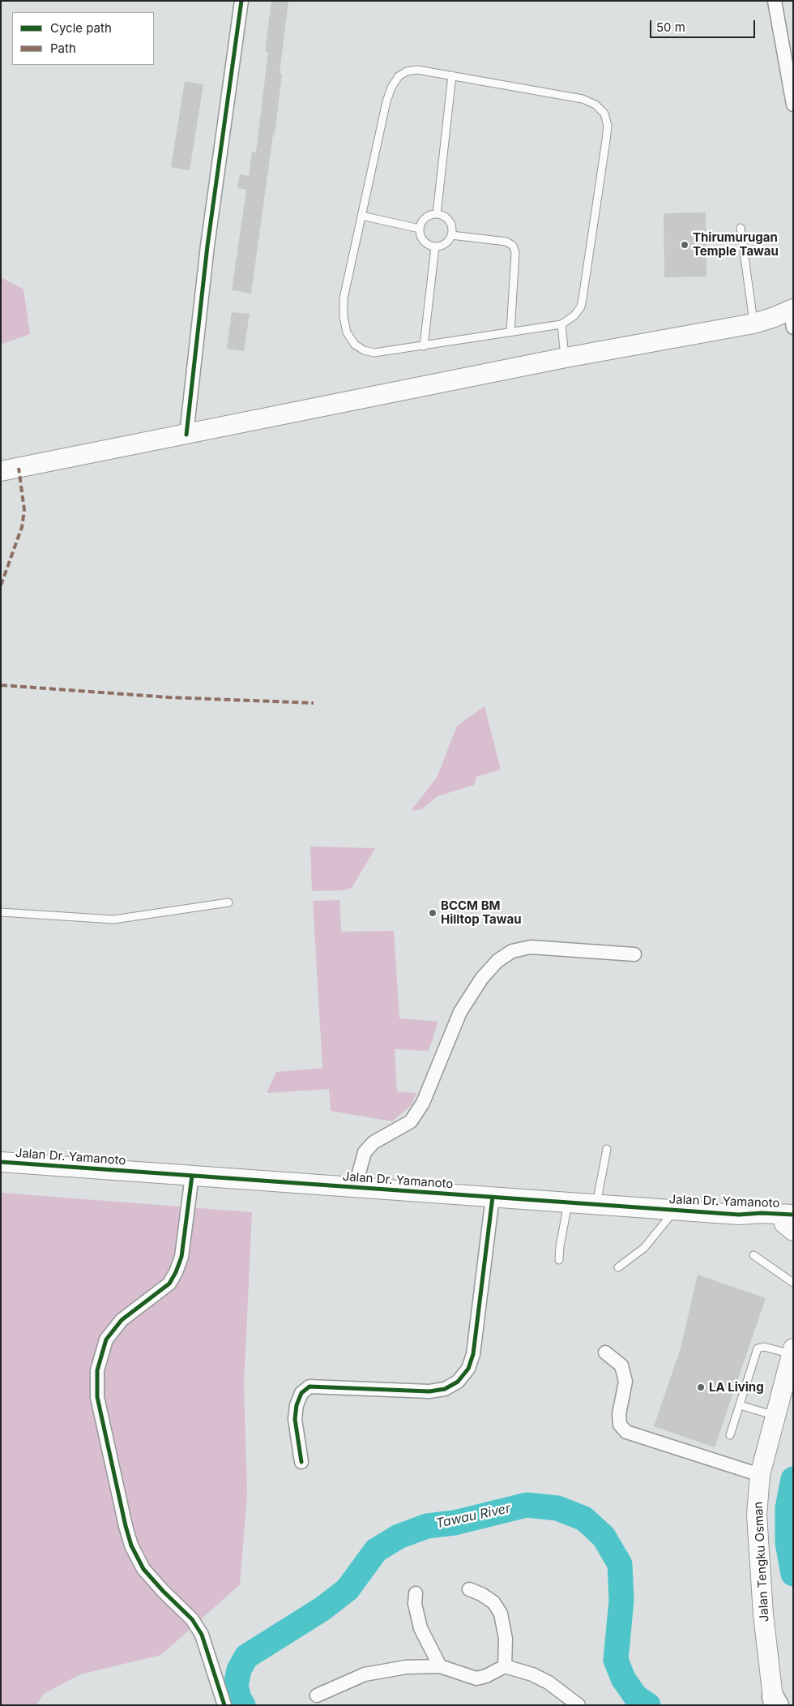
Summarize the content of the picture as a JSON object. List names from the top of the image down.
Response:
{
  "streets": {
    "main road": ["Jalan Dr. Yamanoto", "Jalan Tengku Osman"]
  },
  "water": ["Tawau River"],
  "places": ["Thirumurugan Temple Tawau", "BCCM BM Hilltop Tawau", "LA Living"],
  "legend": ["Cycle path", "Path"],
  "scale_bar": "50 m"
}
